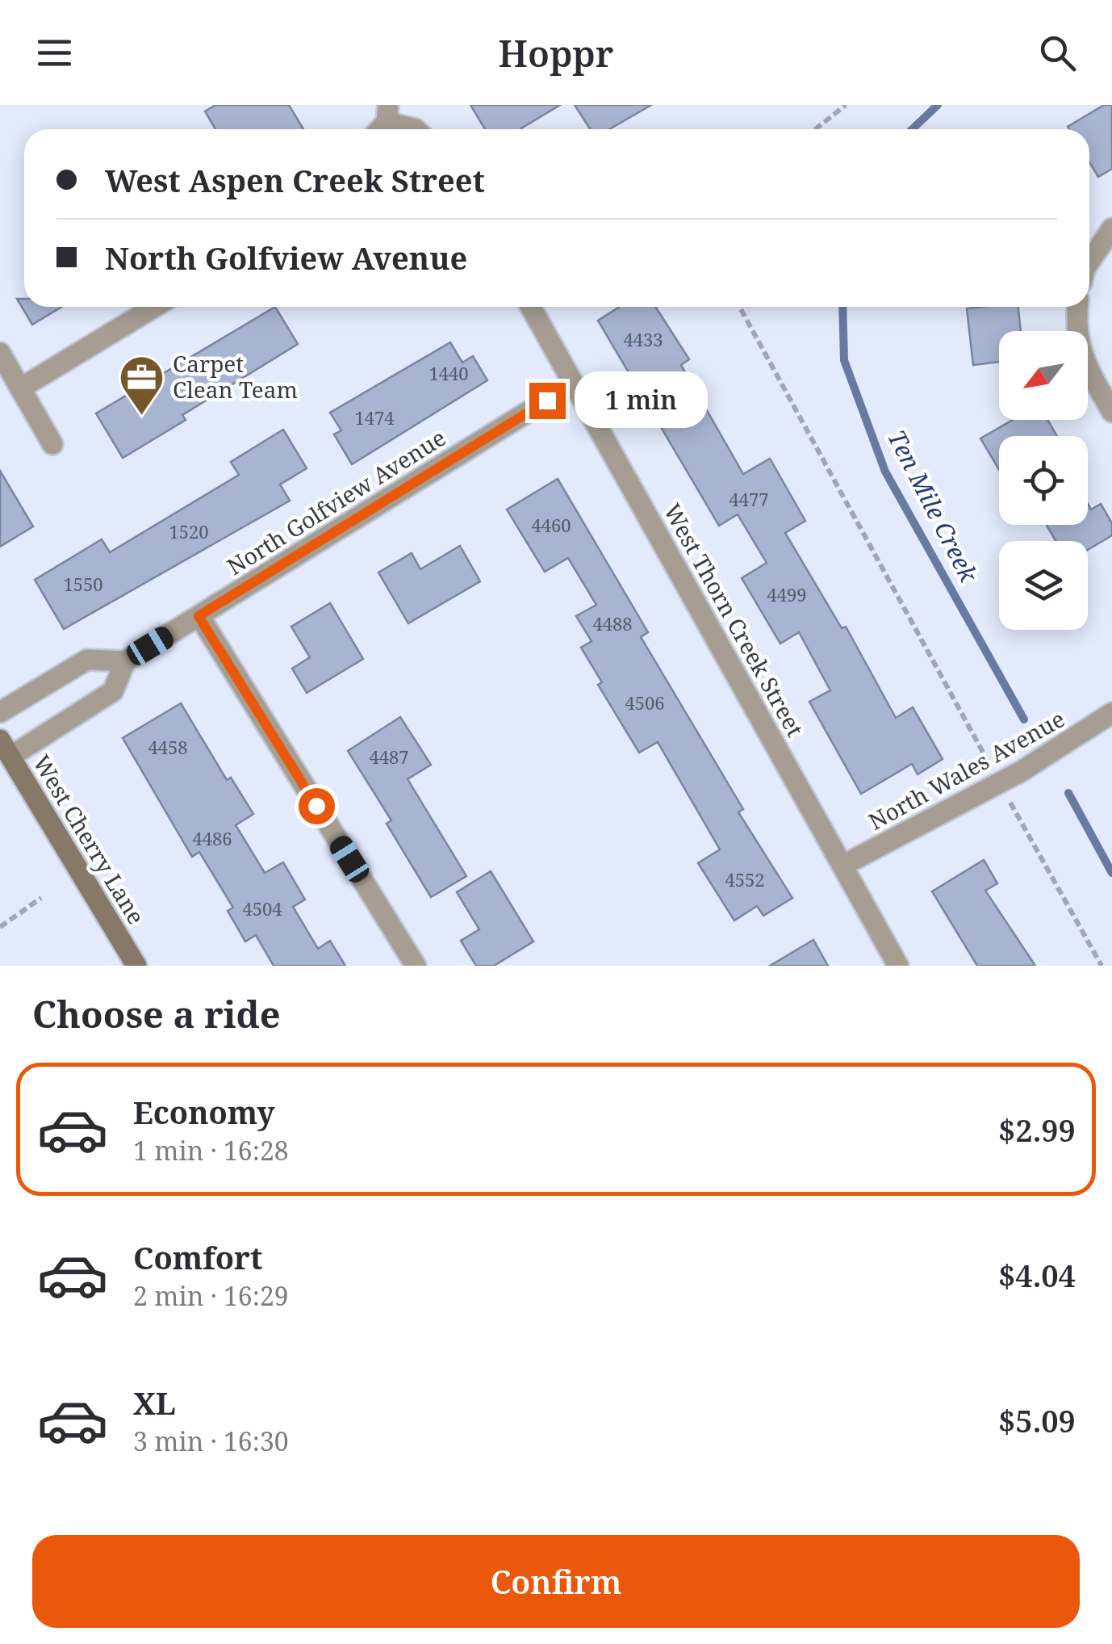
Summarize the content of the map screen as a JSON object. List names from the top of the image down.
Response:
{
  "streets": {
    "main road": ["West Cherry Lane"],
    "street": ["North Golfview Avenue", "West Thorn Creek Street", "North Wales Avenue"]
  },
  "crossings": [
    ["North Golfview Avenue", "West Thorn Creek Street"],
    ["North Golfview Avenue", "West Cherry Lane"],
    ["West Thorn Creek Street", "North Wales Avenue"]
  ],
  "water": ["Ten Mile Creek"],
  "places": {
    "office": ["Carpet Clean Team"]
  },
  "house_numbers": [
    "4433",
    "1440",
    "1474",
    "4477",
    "4460",
    "1520",
    "1550",
    "4499",
    "4488",
    "4506",
    "4458",
    "4487",
    "4486",
    "4552",
    "4504"
  ],
  "north": "bottom left",
  "page": {
    "header": "Hoppr",
    "banner": ["West Aspen Creek Street", "North Golfview Avenue"],
    "bubble": "1 min",
    "heading": "Choose a ride",
    "list": [
      {
        "name": "Economy",
        "note": "1 min · 16:28",
        "value": "$2.99"
      },
      {
        "name": "Comfort",
        "note": "2 min · 16:29",
        "value": "$4.04"
      },
      {
        "name": "XL",
        "note": "3 min · 16:30",
        "value": "$5.09"
      }
    ],
    "buttons": "Confirm"
  }
}
